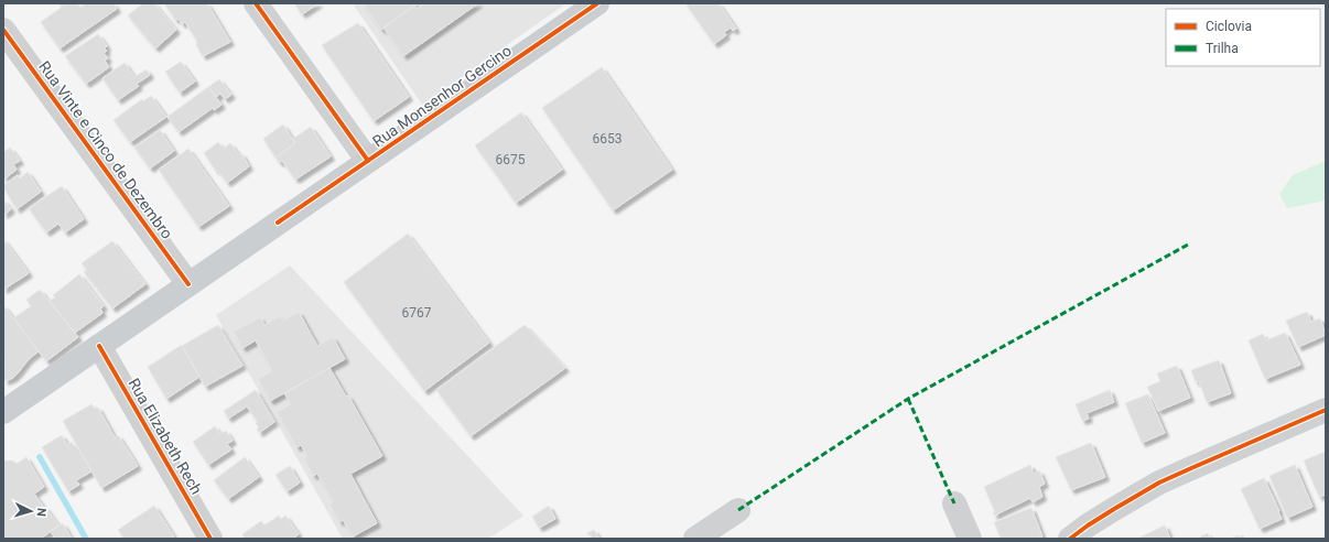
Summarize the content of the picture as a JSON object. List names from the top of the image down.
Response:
{
  "streets": {
    "main road": ["Rua Monsenhor Gercino"],
    "street": ["Rua Vinte e Cinco de Dezembro", "Rua Elizabeth Rech"]
  },
  "crossings": [
    ["Rua Monsenhor Gercino", "Rua Vinte e Cinco de Dezembro"],
    ["Rua Monsenhor Gercino", "Rua Elizabeth Rech"]
  ],
  "house_numbers": ["6653", "6675", "6767"],
  "legend": ["Ciclovia", "Trilha"],
  "north": "right"
}
